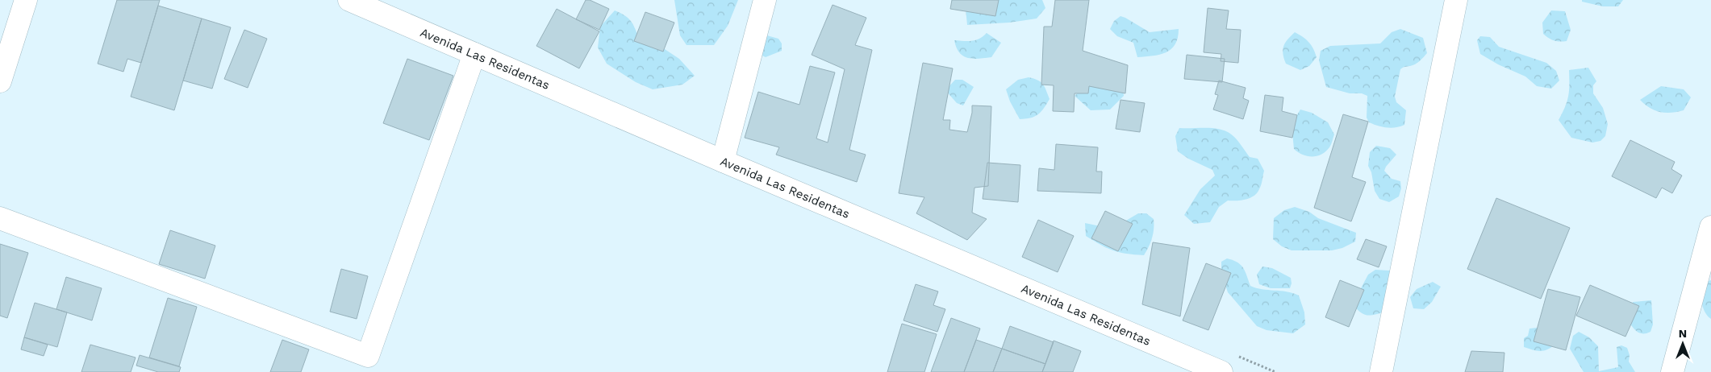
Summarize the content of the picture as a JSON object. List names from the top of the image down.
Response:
{
  "streets": {
    "street": ["Avenida Las Residentas"]
  },
  "north": "top"
}
